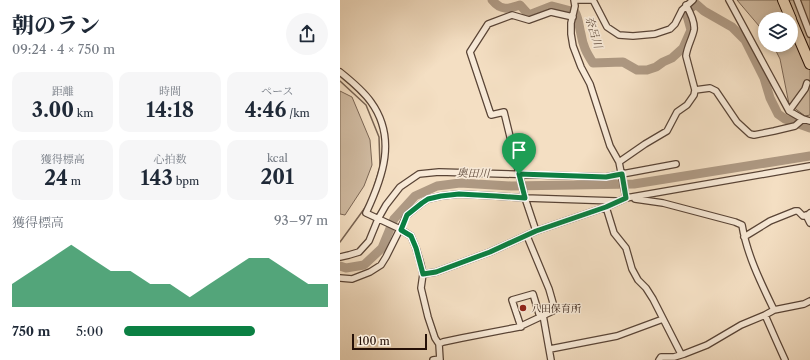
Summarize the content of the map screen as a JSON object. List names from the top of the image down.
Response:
{
  "water": ["奈呂川", "奥田川"],
  "places": ["八田保育所"],
  "scale_bar": "100 m",
  "page": {
    "heading": ["朝のラン", "09:24 · 4 × 750 m"],
    "stats": [
      ["距離", "3.00 km"],
      ["時間", "14:18"],
      ["ペース", "4:46 /km"],
      ["獲得標高", "24 m"],
      ["心拍数", "143 bpm"],
      ["kcal", "201"]
    ],
    "chart": ["獲得標高", "93–97 m"],
    "list": [
      {
        "name": "750 m",
        "note": "5:00"
      }
    ],
    "scale": "100 m"
  }
}
